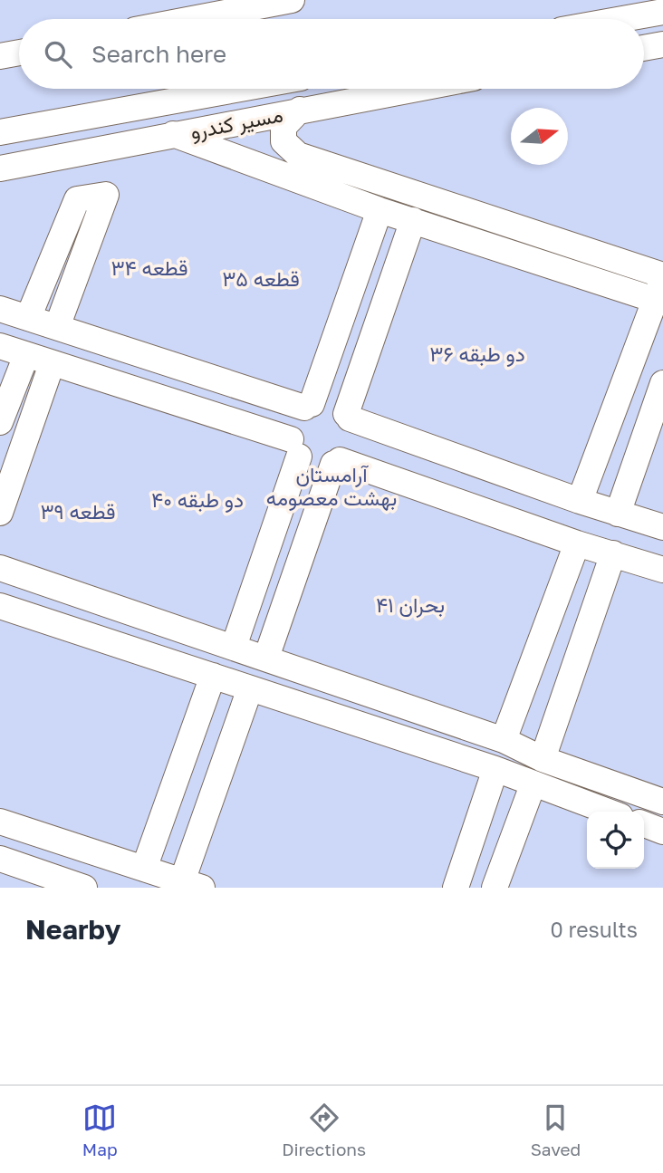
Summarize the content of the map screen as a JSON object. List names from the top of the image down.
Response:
{
  "streets": {
    "lane": ["مسیر کندرو"]
  },
  "parks": [
    "قطعه ۳۴",
    "قطعه ۳۵",
    "۳۶ دو طبقه",
    "آرامستان بهشت معصومه",
    "۴۰ دو طبقه",
    "قطعه ۳۹",
    "۴۱ بحران"
  ],
  "north": "right",
  "page": {
    "search": "Search here",
    "heading": ["Nearby", "0 results"],
    "nav": ["Map", "Directions", "Saved"]
  }
}
